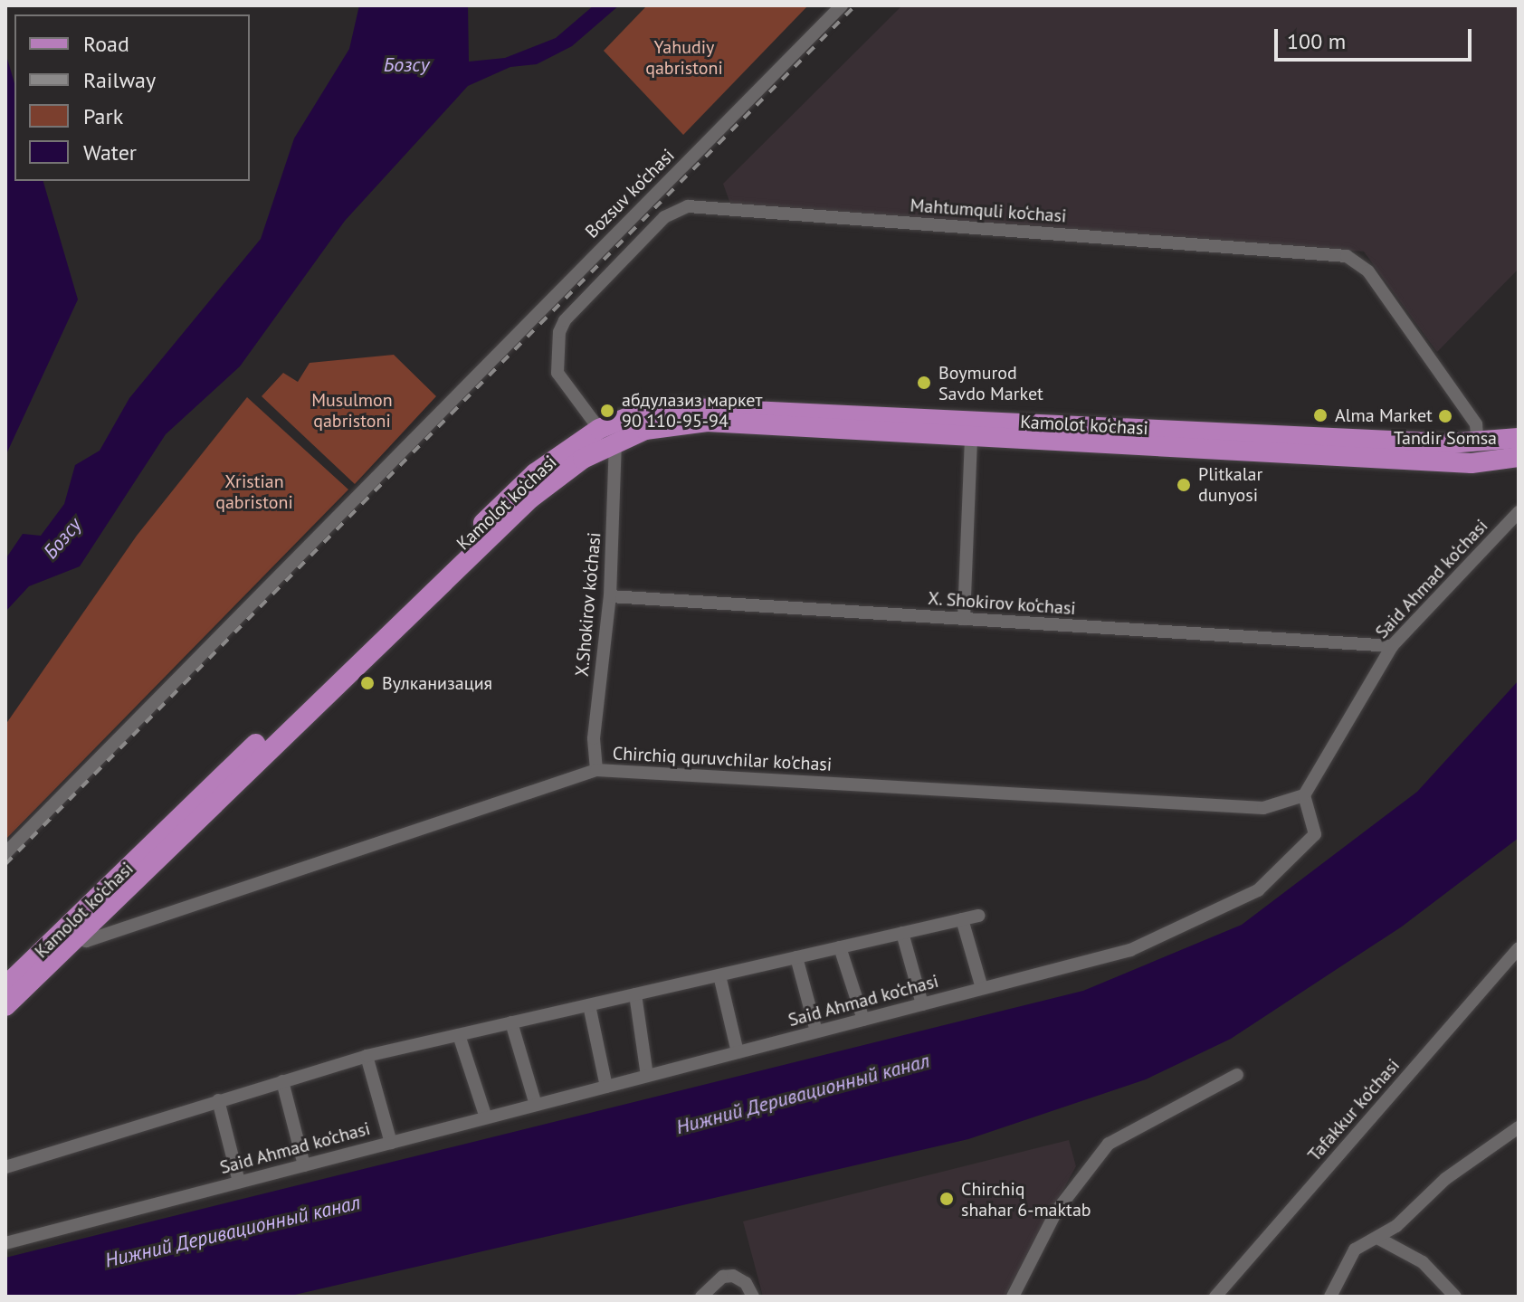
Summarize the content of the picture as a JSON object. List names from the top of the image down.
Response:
{
  "streets": {
    "main road": ["Kamolot ko‘chasi"],
    "street": [
      "Bozsuv ko‘chasi",
      "Mahtumquli ko‘chasi",
      "Said Ahmad ko‘chasi",
      "X. Shokirov ko‘chasi",
      "X.Shokirov ko‘chasi",
      "Chirchiq quruvchilar ko'chasi",
      "Tafakkur ko‘chasi"
    ]
  },
  "crossings": [
    ["Mahtumquli ko‘chasi", "Kamolot ko‘chasi"],
    ["Mahtumquli ko‘chasi", "X.Shokirov ko‘chasi"],
    ["Kamolot ko‘chasi", "X.Shokirov ko‘chasi"],
    ["Said Ahmad ko‘chasi", "X. Shokirov ko‘chasi"],
    ["Said Ahmad ko‘chasi", "Chirchiq quruvchilar ko'chasi"],
    ["X. Shokirov ko‘chasi", "X.Shokirov ko‘chasi"],
    ["X.Shokirov ko‘chasi", "Chirchiq quruvchilar ko'chasi"]
  ],
  "water": ["Бозсу", "Нижний Деривационный канал"],
  "parks": ["Yahudiy qabristoni", "Musulmon qabristoni", "Xristian qabristoni"],
  "places": [
    "Boymurod Savdo Market",
    "абдулазиз маркет 90 110-95-94",
    "Alma Market",
    "Tandir Somsa",
    "Plitkalar dunyosi",
    "Вулканизация",
    "Chirchiq shahar 6-maktab"
  ],
  "legend": [
    "Road",
    "Railway",
    "Park",
    "Water"
  ],
  "scale_bar": "100 m"
}
